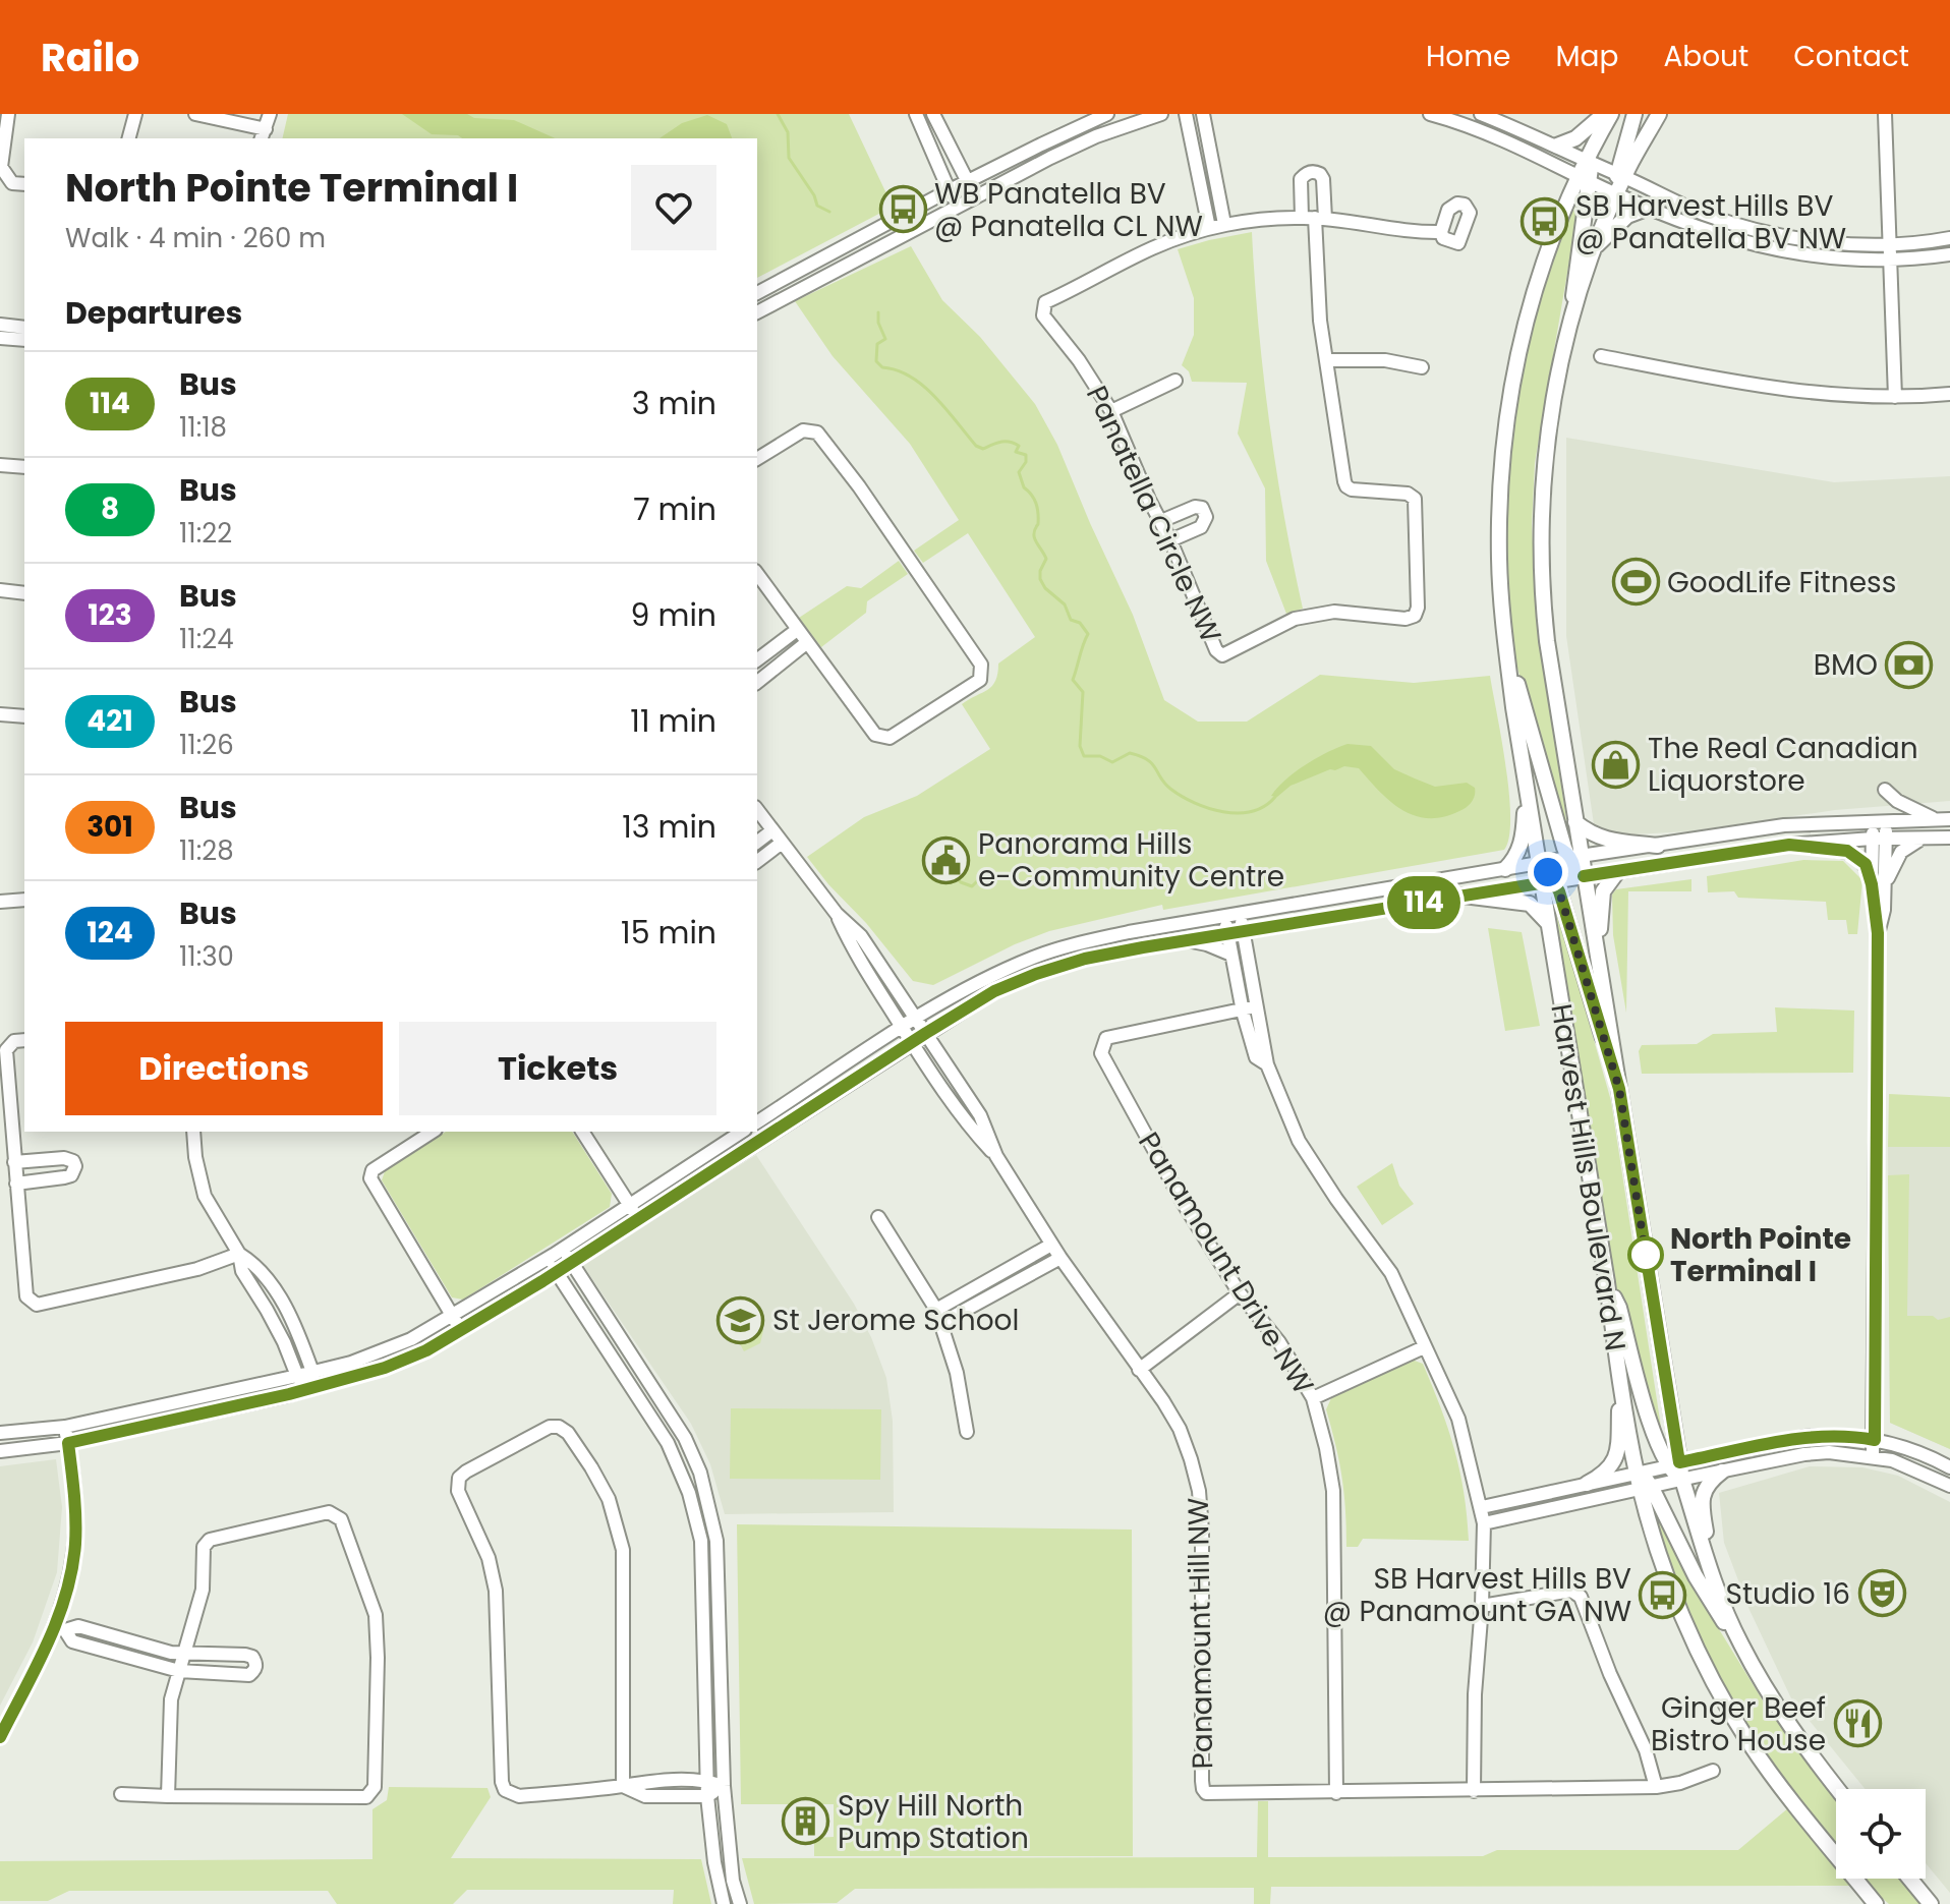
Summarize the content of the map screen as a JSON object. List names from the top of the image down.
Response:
{
  "streets": {
    "main road": ["Harvest Hills Boulevard N"],
    "street": ["Panatella Circle NW", "Panamount Drive NW", "Panamount Hill NW"]
  },
  "crossings": [
    ["Panamount Drive NW", "Panamount Hill NW"]
  ],
  "places": {
    "bus stop": ["WB Panatella BV @ Panatella CL NW", "SB Harvest Hills BV @ Panatella BV NW", "SB Harvest Hills BV @ Panamount GA NW"],
    "sports": ["GoodLife Fitness"],
    "bank": ["BMO"],
    "shop": ["The Real Canadian Liquorstore"],
    "public building": ["Panorama Hills e-Community Centre"],
    "other": ["North Pointe Terminal I"],
    "school or university": ["St Jerome School"],
    "theatre": ["Studio 16"],
    "restaurant": ["Ginger Beef Bistro House"],
    "building": ["Spy Hill North Pump Station"]
  },
  "lines": ["bus line 114"],
  "page": {
    "header": "Railo",
    "nav": [
      "Home",
      "Map",
      "About",
      "Contact"
    ],
    "on_map": "114",
    "heading": [
      ["North Pointe Terminal I", "Walk · 4 min · 260 m"],
      "Departures"
    ],
    "list": [
      {
        "mark": "114",
        "name": "Bus",
        "note": "11:18",
        "value": "3 min"
      },
      {
        "mark": "8",
        "name": "Bus",
        "note": "11:22",
        "value": "7 min"
      },
      {
        "mark": "123",
        "name": "Bus",
        "note": "11:24",
        "value": "9 min"
      },
      {
        "mark": "421",
        "name": "Bus",
        "note": "11:26",
        "value": "11 min"
      },
      {
        "mark": "301",
        "name": "Bus",
        "note": "11:28",
        "value": "13 min"
      },
      {
        "mark": "124",
        "name": "Bus",
        "note": "11:30",
        "value": "15 min"
      }
    ],
    "buttons": ["Directions", "Tickets"]
  }
}
